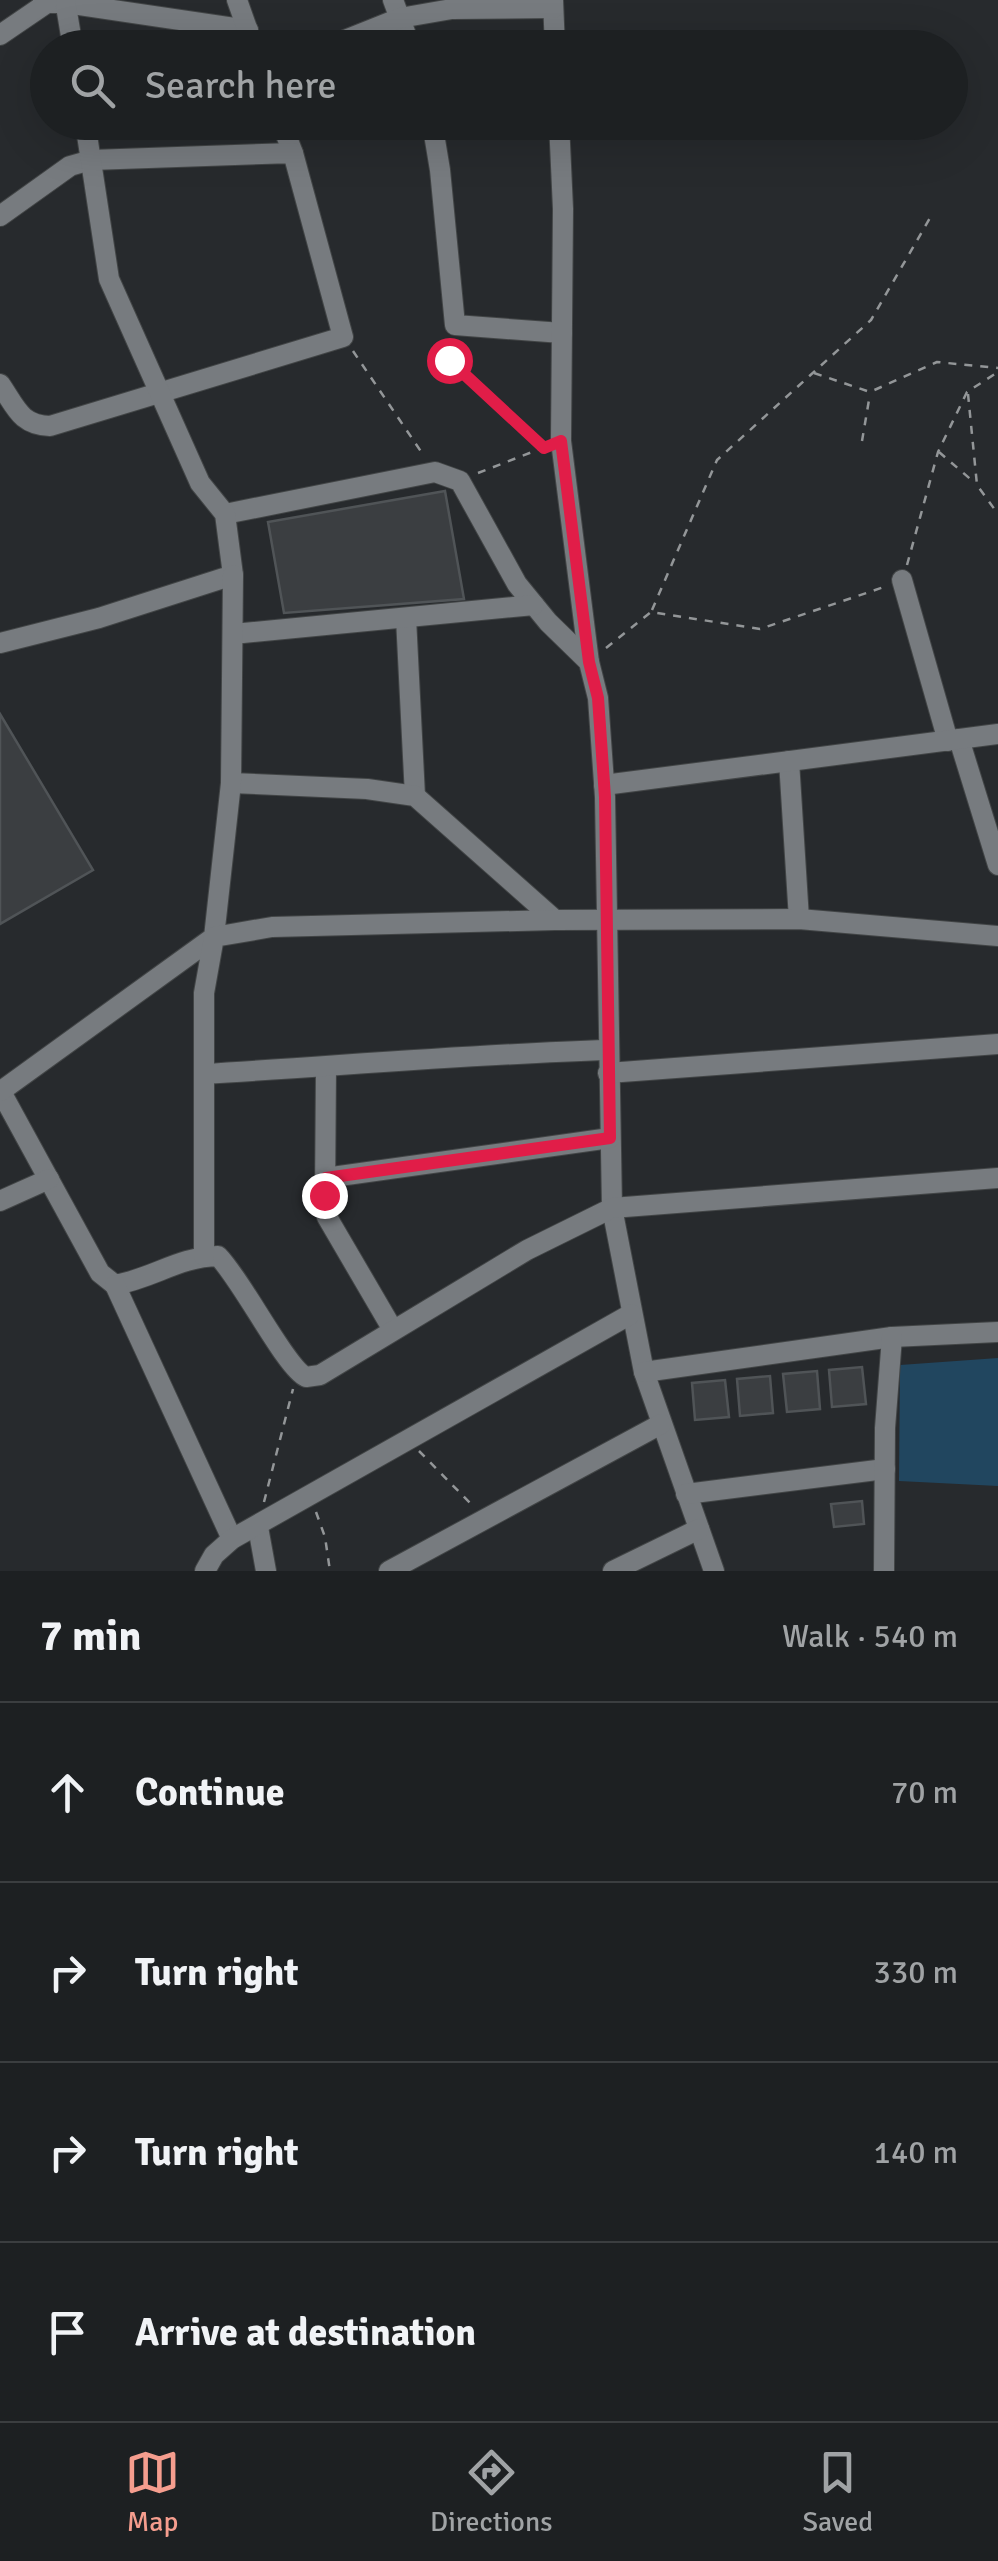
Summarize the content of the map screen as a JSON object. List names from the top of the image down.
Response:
{
  "page": {
    "search": "Search here",
    "heading": ["7 min", "Walk · 540 m"],
    "list": [
      ["Continue", "70 m"],
      ["Turn right", "330 m"],
      ["Turn right", "140 m"],
      "Arrive at destination"
    ],
    "nav": ["Map", "Directions", "Saved"]
  }
}
